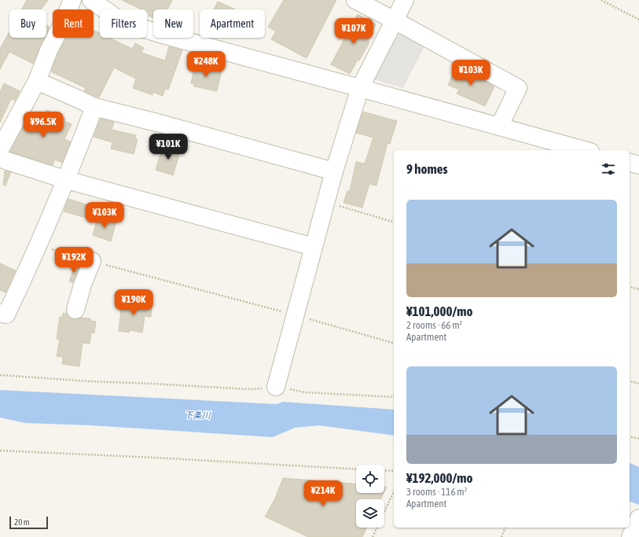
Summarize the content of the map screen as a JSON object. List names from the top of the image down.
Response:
{
  "water": ["下条川"],
  "scale_bar": "20 m",
  "page": {
    "chip": [
      "Buy",
      "Rent",
      "Filters",
      "New",
      "Apartment"
    ],
    "price": [
      "¥107K",
      "¥248K",
      "¥103K",
      "¥96.5K",
      "¥101K",
      "¥103K",
      "¥192K",
      "¥190K",
      "¥214K"
    ],
    "heading": "9 homes",
    "list": [
      {
        "name": "¥101,000/mo",
        "note": "2 rooms · 66 m² · Apartment"
      },
      {
        "name": "¥192,000/mo",
        "note": "3 rooms · 116 m² · Apartment"
      }
    ],
    "scale": "20 m"
  }
}
